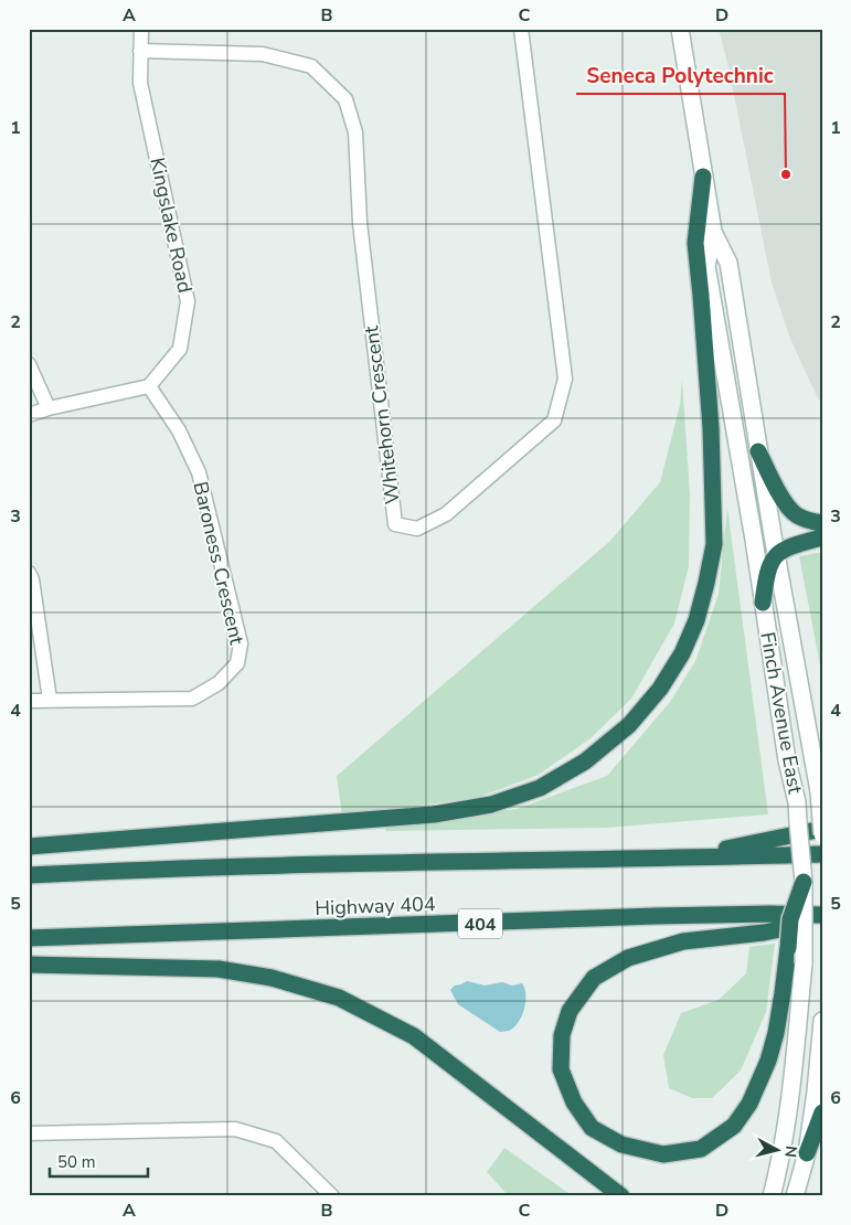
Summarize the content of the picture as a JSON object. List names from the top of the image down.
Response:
{
  "streets": {
    "highway": ["Highway 404", "404"],
    "main road": ["Finch Avenue East"],
    "street": ["Kingslake Road", "Whitehorn Crescent", "Baroness Crescent"]
  },
  "crossings": [
    ["Kingslake Road", "Whitehorn Crescent"],
    ["Kingslake Road", "Baroness Crescent"]
  ],
  "places": ["Seneca Polytechnic"],
  "scale_bar": "50 m",
  "north": "right",
  "grid": {
    "columns": [
      "A",
      "B",
      "C",
      "D"
    ],
    "rows": [
      "1",
      "2",
      "3",
      "4",
      "5",
      "6"
    ]
  }
}
